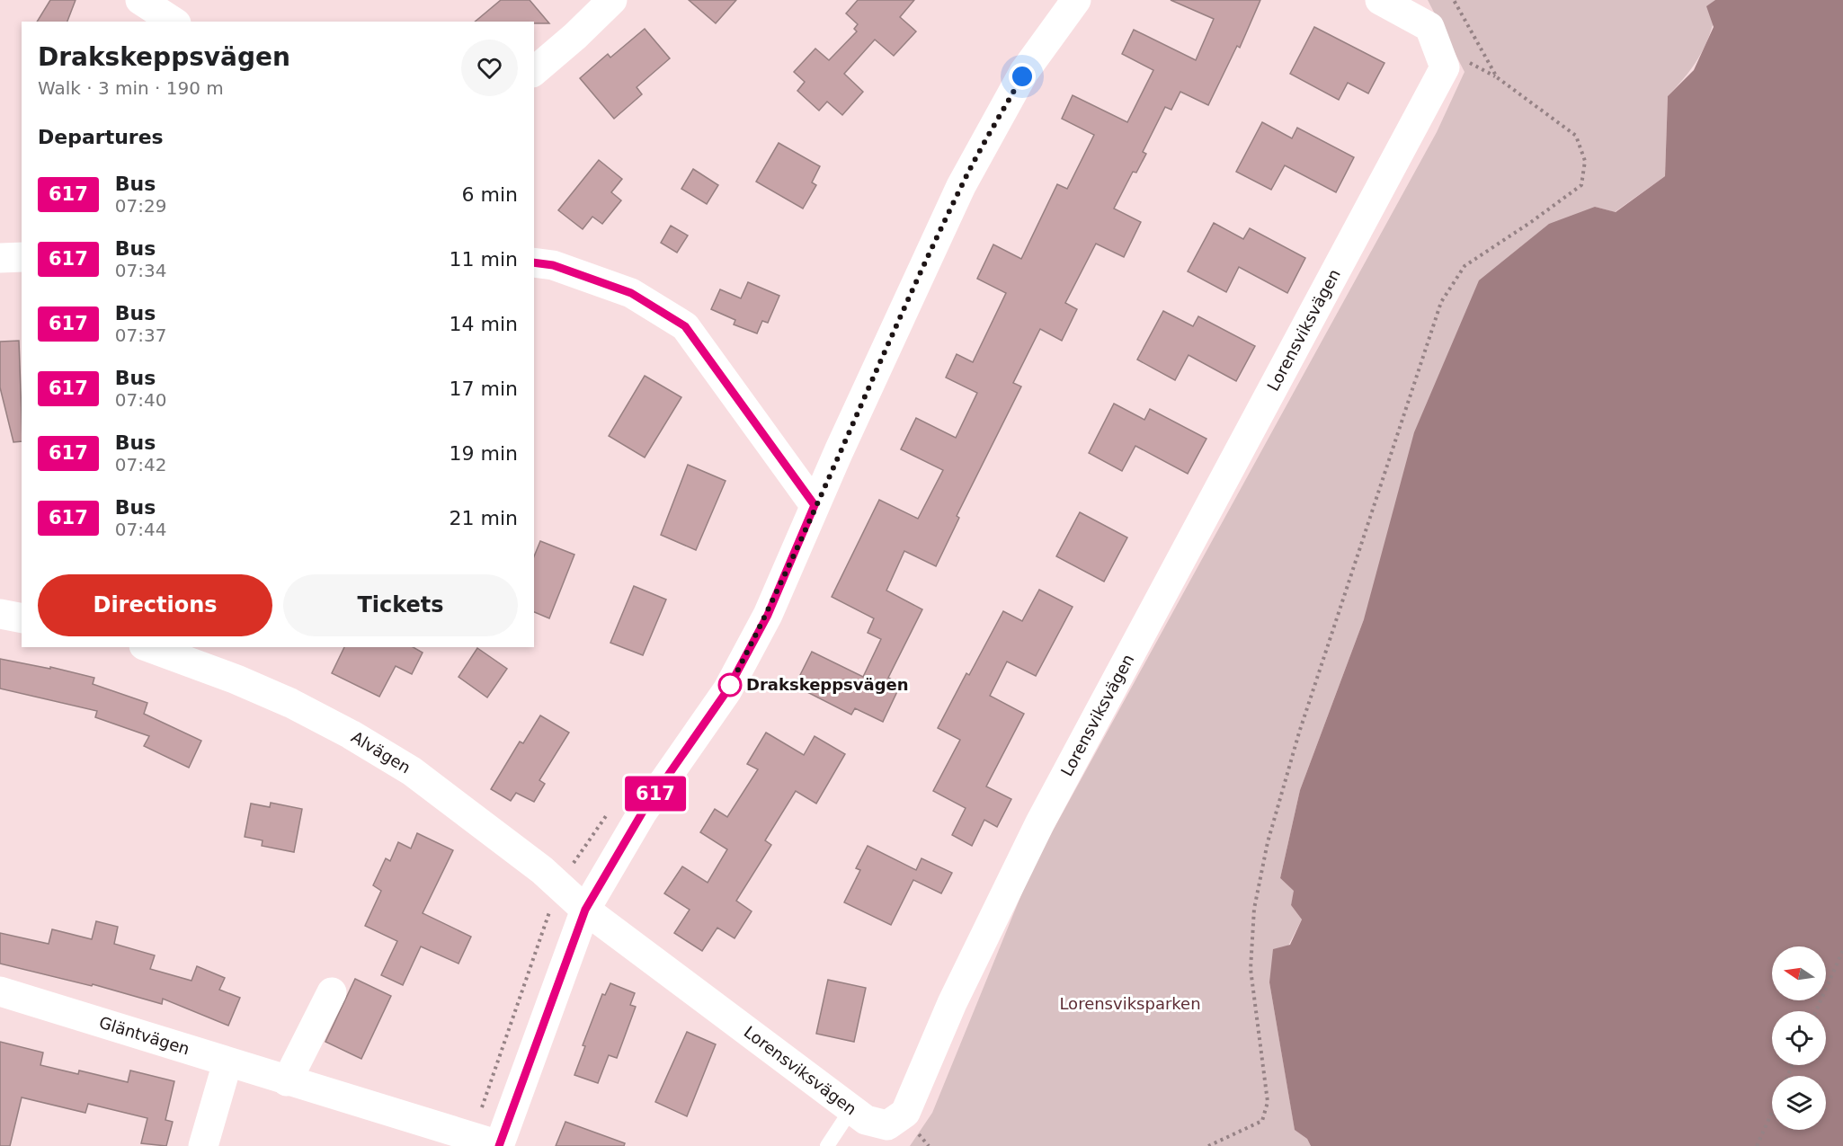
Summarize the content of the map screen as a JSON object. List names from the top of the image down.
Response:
{
  "streets": {
    "street": ["Lorensviksvägen", "Alvägen", "Gläntvägen"]
  },
  "crossings": [
    ["Lorensviksvägen", "Alvägen"]
  ],
  "parks": ["Lorensviksparken"],
  "places": ["Drakskeppsvägen"],
  "lines": ["bus line 617"],
  "north": "left",
  "page": {
    "on_map": "617",
    "heading": [
      ["Drakskeppsvägen", "Walk · 3 min · 190 m"],
      "Departures"
    ],
    "list": [
      {
        "mark": "617",
        "name": "Bus",
        "note": "07:29",
        "value": "6 min"
      },
      {
        "mark": "617",
        "name": "Bus",
        "note": "07:34",
        "value": "11 min"
      },
      {
        "mark": "617",
        "name": "Bus",
        "note": "07:37",
        "value": "14 min"
      },
      {
        "mark": "617",
        "name": "Bus",
        "note": "07:40",
        "value": "17 min"
      },
      {
        "mark": "617",
        "name": "Bus",
        "note": "07:42",
        "value": "19 min"
      },
      {
        "mark": "617",
        "name": "Bus",
        "note": "07:44",
        "value": "21 min"
      }
    ],
    "buttons": ["Directions", "Tickets"]
  }
}
